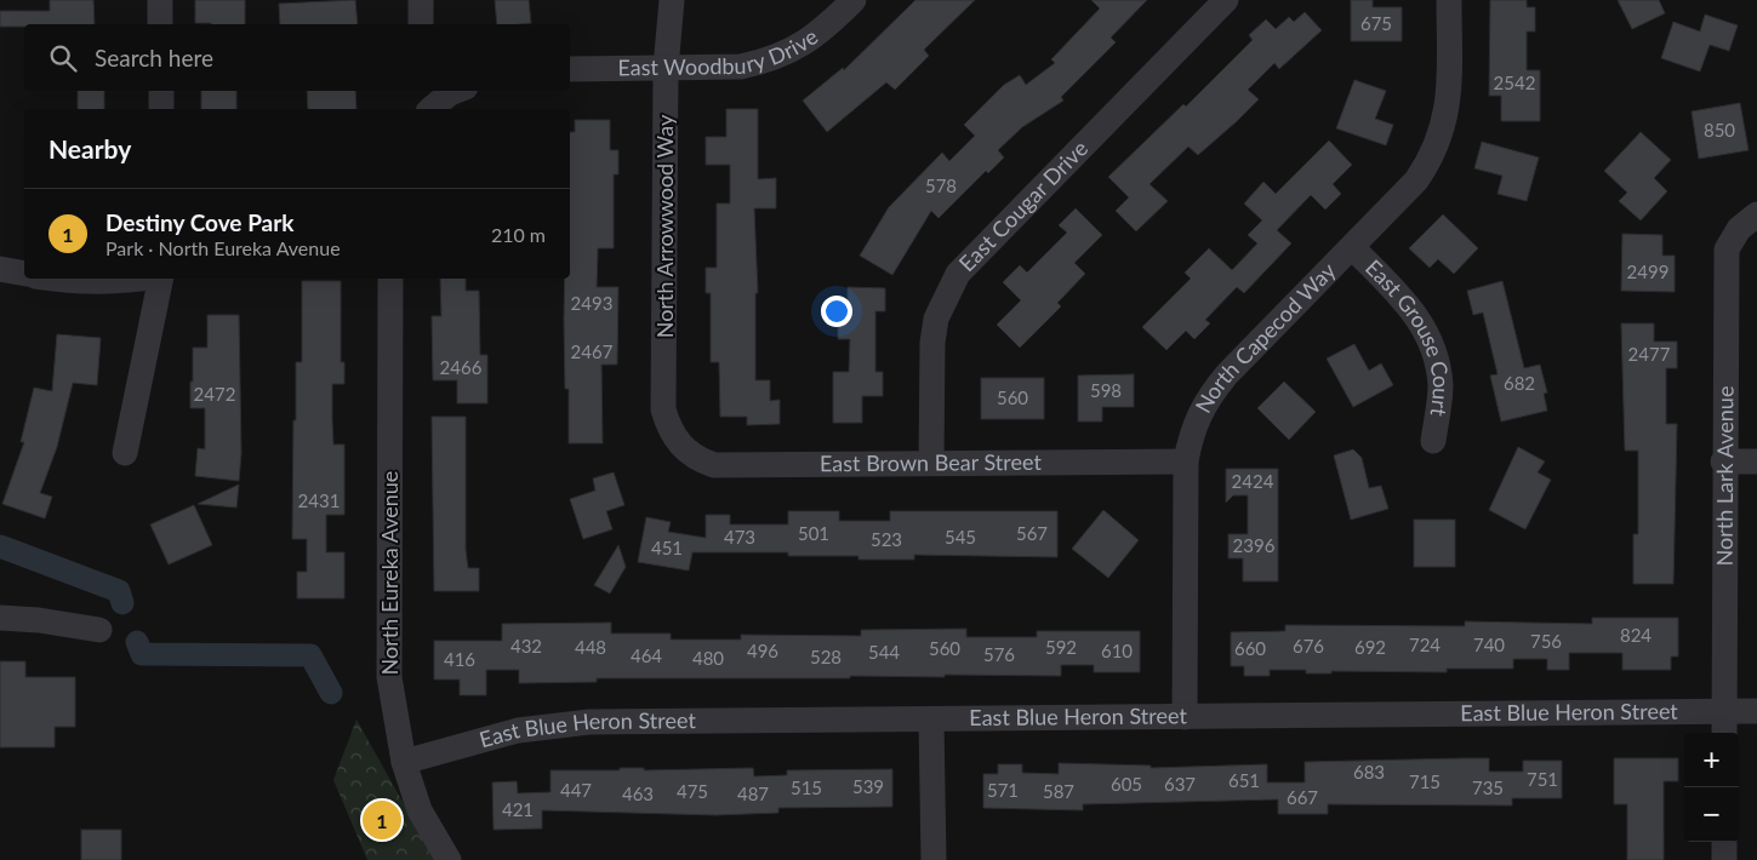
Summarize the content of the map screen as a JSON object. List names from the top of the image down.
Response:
{
  "streets": {
    "street": [
      "East Woodbury Drive",
      "East Cougar Drive",
      "North Arrowwood Way",
      "North Capecod Way",
      "East Grouse Court",
      "East Brown Bear Street",
      "North Lark Avenue",
      "North Eureka Avenue",
      "East Blue Heron Street"
    ]
  },
  "crossings": [
    ["East Woodbury Drive", "North Arrowwood Way"],
    ["East Cougar Drive", "East Brown Bear Street"],
    ["North Arrowwood Way", "East Brown Bear Street"],
    ["North Capecod Way", "East Grouse Court"],
    ["North Capecod Way", "East Brown Bear Street"],
    ["North Capecod Way", "East Blue Heron Street"],
    ["North Lark Avenue", "East Blue Heron Street"],
    ["North Eureka Avenue", "East Blue Heron Street"]
  ],
  "house_numbers": [
    "675",
    "2542",
    "850",
    "578",
    "2499",
    "2493",
    "2467",
    "2477",
    "2466",
    "682",
    "598",
    "2472",
    "560",
    "2424",
    "2431",
    "501",
    "567",
    "473",
    "545",
    "523",
    "2396",
    "451",
    "824",
    "756",
    "724",
    "740",
    "432",
    "676",
    "448",
    "592",
    "692",
    "560",
    "660",
    "496",
    "610",
    "544",
    "576",
    "464",
    "528",
    "480",
    "416",
    "683",
    "751",
    "651",
    "715",
    "605",
    "637",
    "539",
    "515",
    "735",
    "447",
    "571",
    "475",
    "587",
    "463",
    "487",
    "667",
    "421"
  ],
  "page": {
    "search": "Search here",
    "heading": "Nearby",
    "list": [
      {
        "mark": "1",
        "name": "Destiny Cove Park",
        "note": "Park · North Eureka Avenue",
        "value": "210 m"
      }
    ],
    "map_buttons": ["+", "−"],
    "pins": "1"
  }
}
